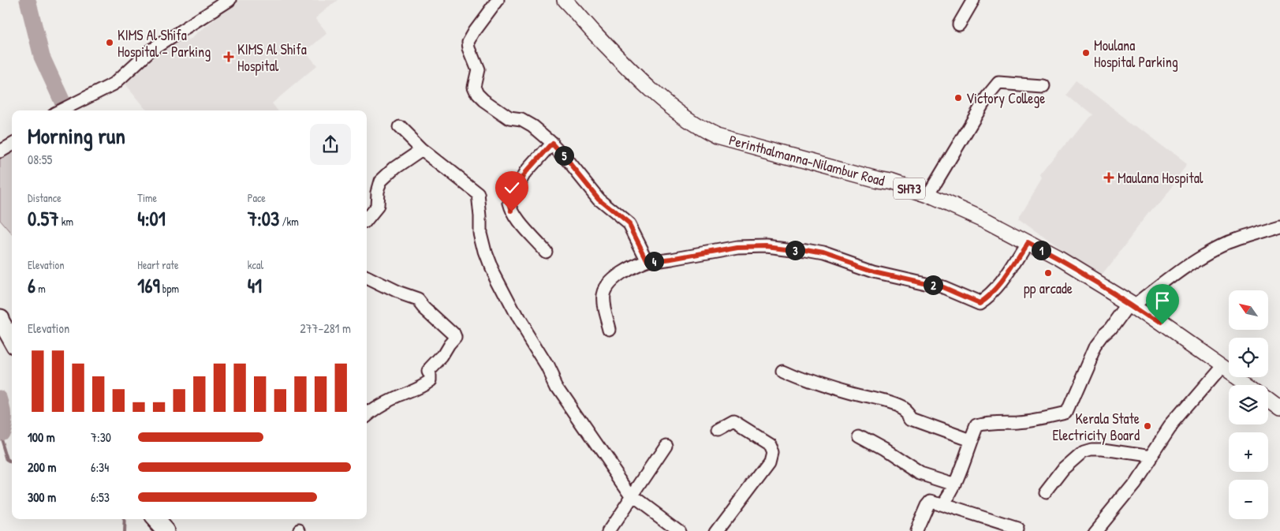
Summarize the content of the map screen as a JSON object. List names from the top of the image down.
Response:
{
  "streets": {
    "main road": ["Perinthalmanna-Nilambur Road", "SH73"]
  },
  "places": {
    "other": [
      "KIMS Al Shifa Hospital - Parking",
      "Moulana Hospital Parking",
      "Victory College",
      "pp arcade",
      "Kerala State Electricity Board"
    ],
    "health": ["KIMS Al Shifa Hospital", "Maulana Hospital"]
  },
  "north": "top left",
  "page": {
    "heading": ["Morning run", "08:55"],
    "pins": [
      "5",
      "1",
      "3",
      "4",
      "2"
    ],
    "stats": [
      ["Distance", "0.57 km"],
      ["Time", "4:01"],
      ["Pace", "7:03 /km"],
      ["Elevation", "6 m"],
      ["Heart rate", "169 bpm"],
      ["kcal", "41"]
    ],
    "map_buttons": ["+", "−"],
    "chart": ["Elevation", "277–281 m"],
    "list": [
      {
        "name": "100 m",
        "note": "7:30"
      },
      {
        "name": "200 m",
        "note": "6:34"
      },
      {
        "name": "300 m",
        "note": "6:53"
      }
    ]
  }
}
